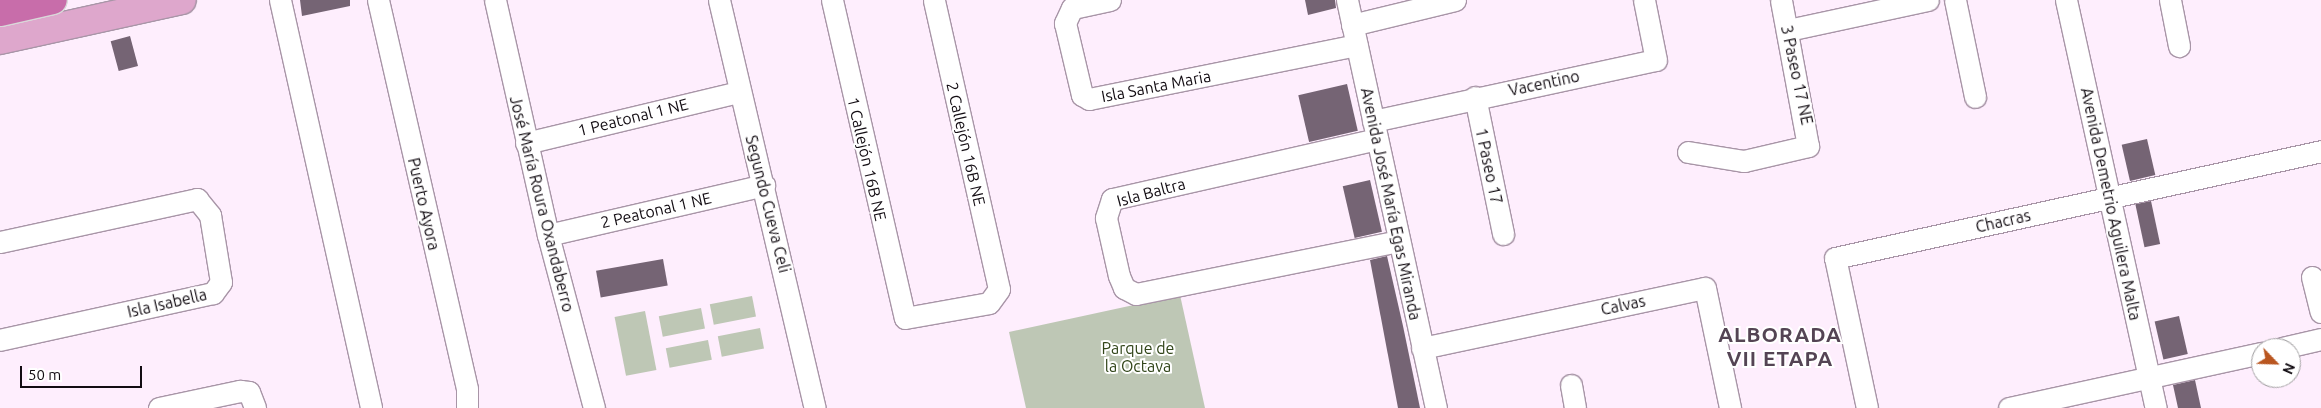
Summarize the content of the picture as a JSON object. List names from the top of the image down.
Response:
{
  "streets": {
    "street": [
      "3 Paseo 17 NE",
      "Vacentino",
      "Isla Santa Maria",
      "1 Peatonal 1 NE",
      "2 Callejón 16B NE",
      "1 Callejón 16B NE",
      "1 Paseo 17",
      "Isla Baltra",
      "Puerto Ayora",
      "José María Roura Oxandaberro",
      "Segundo Cueva Celi",
      "Avenida José María Egas Miranda",
      "Avenida Demetrio Aguilera Malta",
      "2 Peatonal 1 NE",
      "Chacras",
      "Isla Isabella",
      "Calvas"
    ]
  },
  "crossings": [
    ["Vacentino", "1 Paseo 17"],
    ["Vacentino", "Isla Baltra"],
    ["Vacentino", "Avenida José María Egas Miranda"],
    ["Isla Santa Maria", "Avenida José María Egas Miranda"],
    ["1 Peatonal 1 NE", "José María Roura Oxandaberro"],
    ["1 Peatonal 1 NE", "Segundo Cueva Celi"],
    ["2 Callejón 16B NE", "1 Callejón 16B NE"],
    ["Isla Baltra", "Avenida José María Egas Miranda"],
    ["José María Roura Oxandaberro", "2 Peatonal 1 NE"],
    ["Segundo Cueva Celi", "2 Peatonal 1 NE"],
    ["Avenida José María Egas Miranda", "Calvas"],
    ["Avenida Demetrio Aguilera Malta", "Chacras"]
  ],
  "districts": ["ALBORADA VII ETAPA"],
  "parks": ["Parque de la Octava"],
  "scale_bar": "50 m",
  "north": "bottom right"
}
